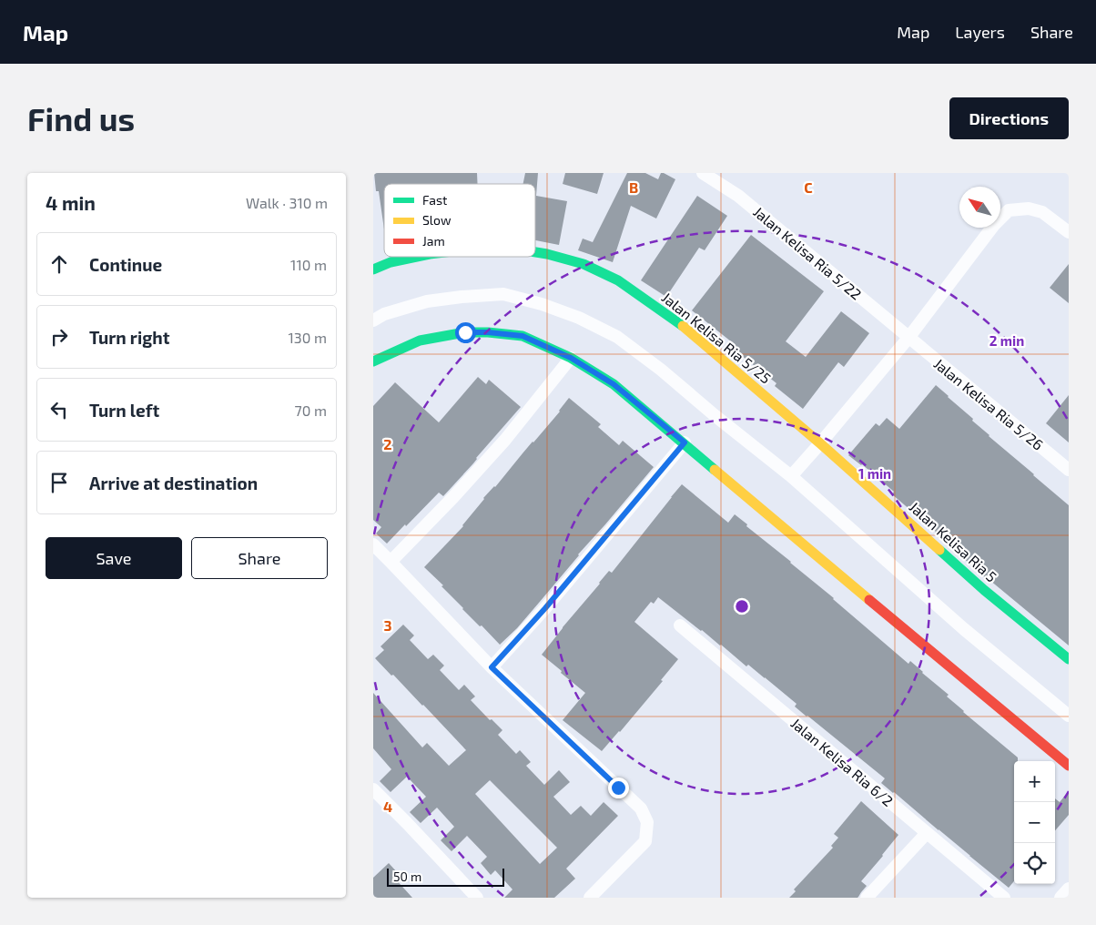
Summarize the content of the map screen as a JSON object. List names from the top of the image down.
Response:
{
  "streets": {
    "street": [
      "Jalan Kelisa Ria 5/22",
      "Jalan Kelisa Ria 5/25",
      "Jalan Kelisa Ria 5/26",
      "Jalan Kelisa Ria 5",
      "Jalan Kelisa Ria 6/2"
    ]
  },
  "crossings": [
    ["Jalan Kelisa Ria 5/22", "Jalan Kelisa Ria 5/26"],
    ["Jalan Kelisa Ria 5/25", "Jalan Kelisa Ria 5"]
  ],
  "legend": ["Fast", "Slow", "Jam"],
  "scale_bar": "50 m",
  "north": "top left",
  "page": {
    "header": "Map",
    "nav": ["Map", "Layers", "Share"],
    "buttons": [
      "Directions",
      ["Save", "Share"]
    ],
    "title": "Find us",
    "heading": ["4 min", "Walk · 310 m"],
    "list": [
      ["Continue", "110 m"],
      ["Turn right", "130 m"],
      ["Turn left", "70 m"],
      "Arrive at destination"
    ],
    "map_buttons": ["+", "−"],
    "scale": "50 m"
  },
  "grid": {
    "columns": ["B", "C"],
    "rows": ["2", "3", "4"]
  },
  "rings": ["2 min", "1 min"]
}
